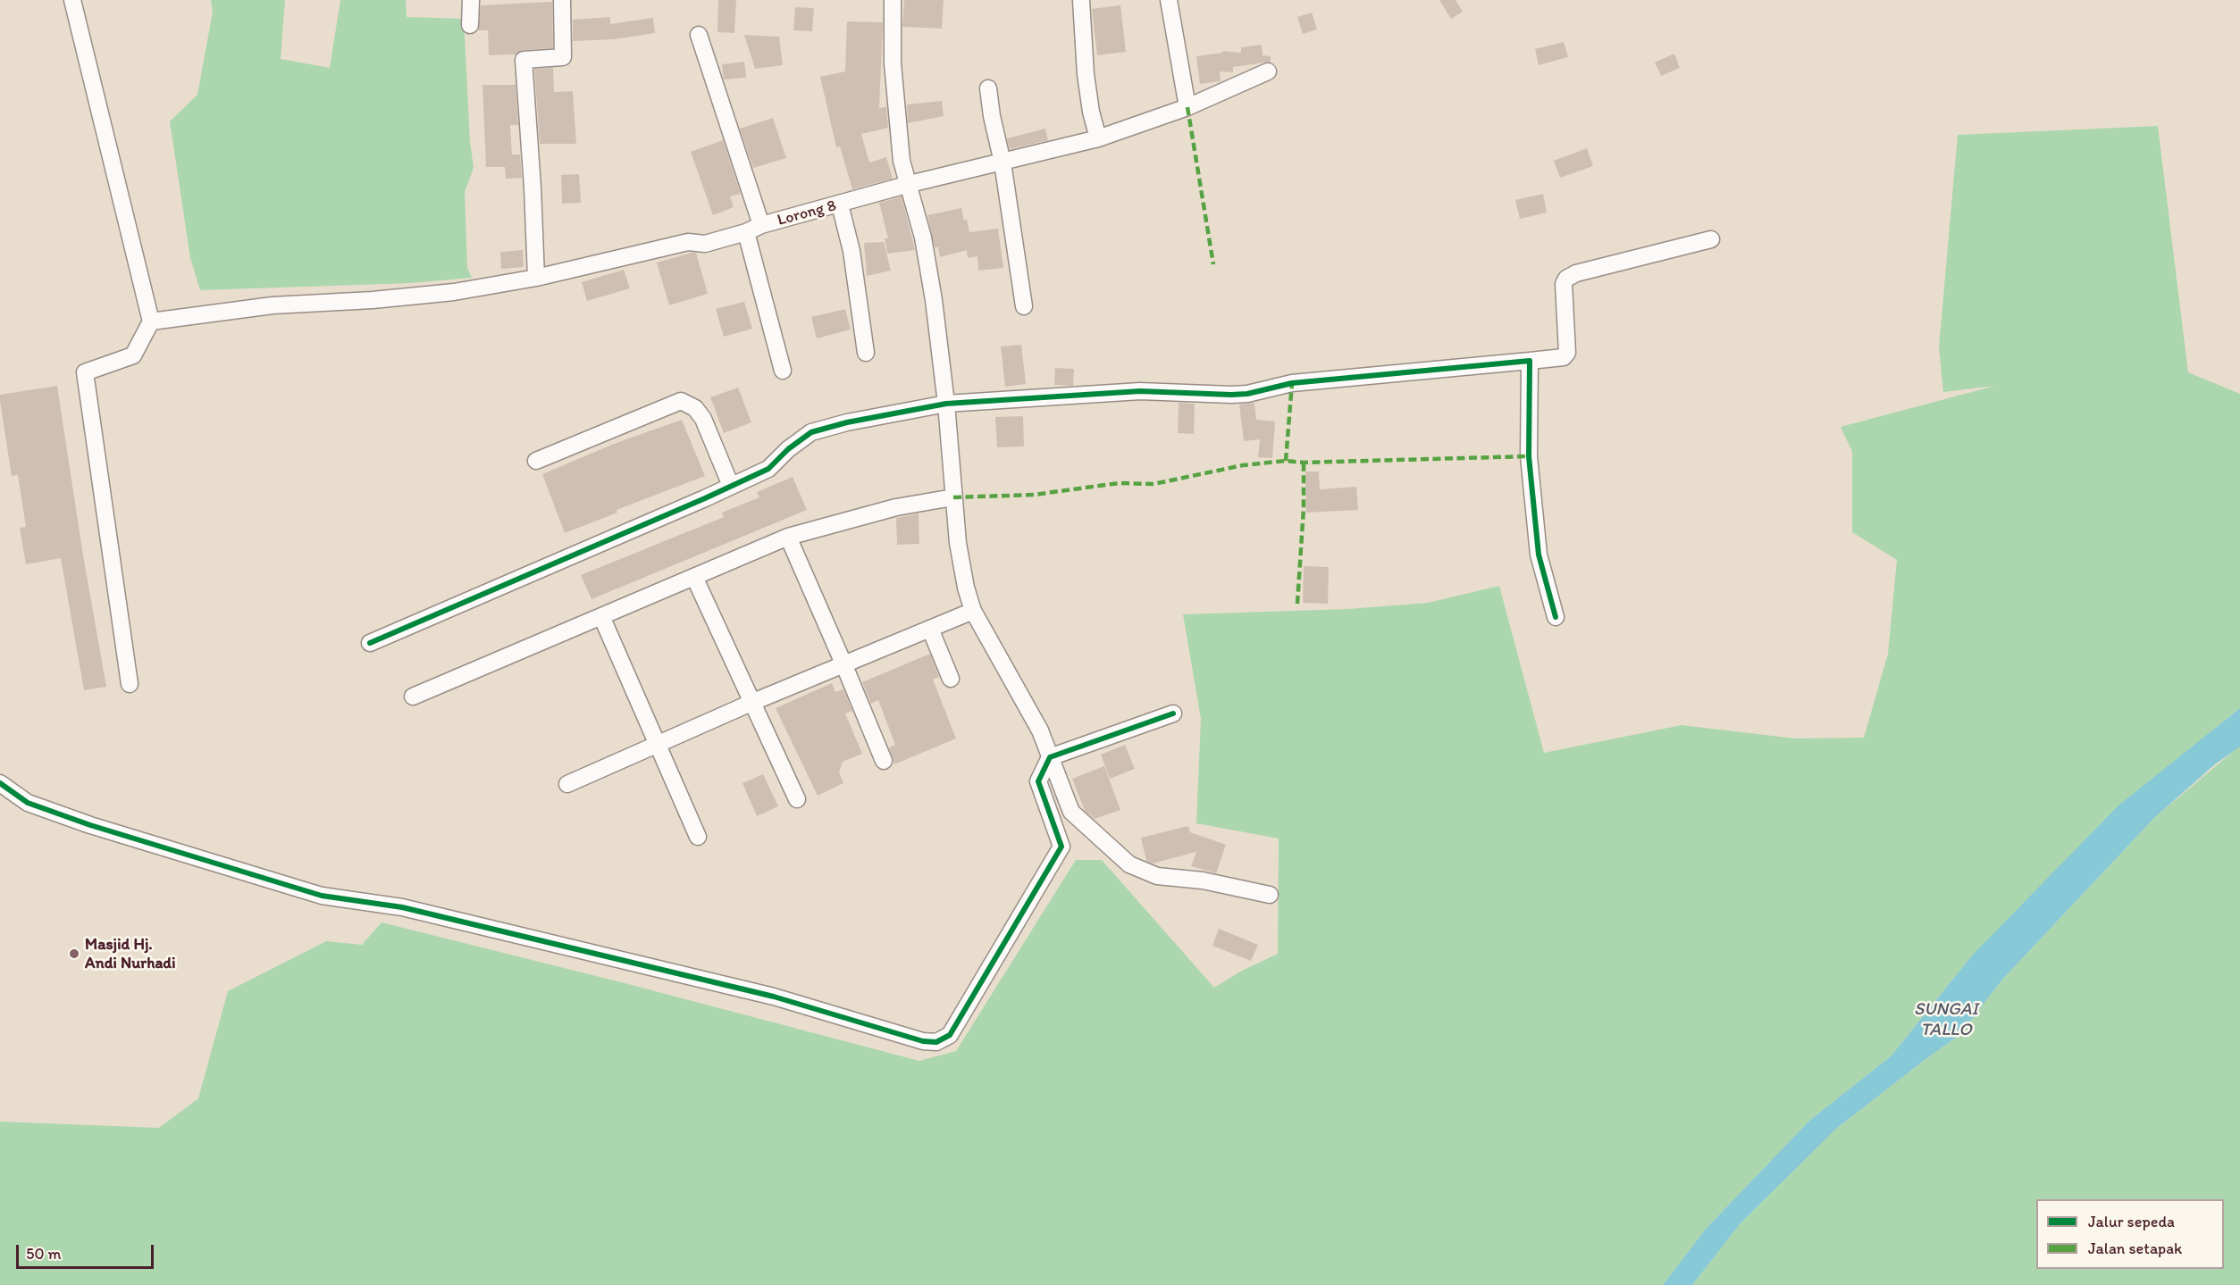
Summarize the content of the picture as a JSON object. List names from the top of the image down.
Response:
{
  "streets": {
    "street": ["Lorong 8"]
  },
  "water": ["SUNGAI TALLO"],
  "places": ["Masjid Hj. Andi Nurhadi"],
  "legend": ["Jalur sepeda", "Jalan setapak"],
  "scale_bar": "50 m"
}
